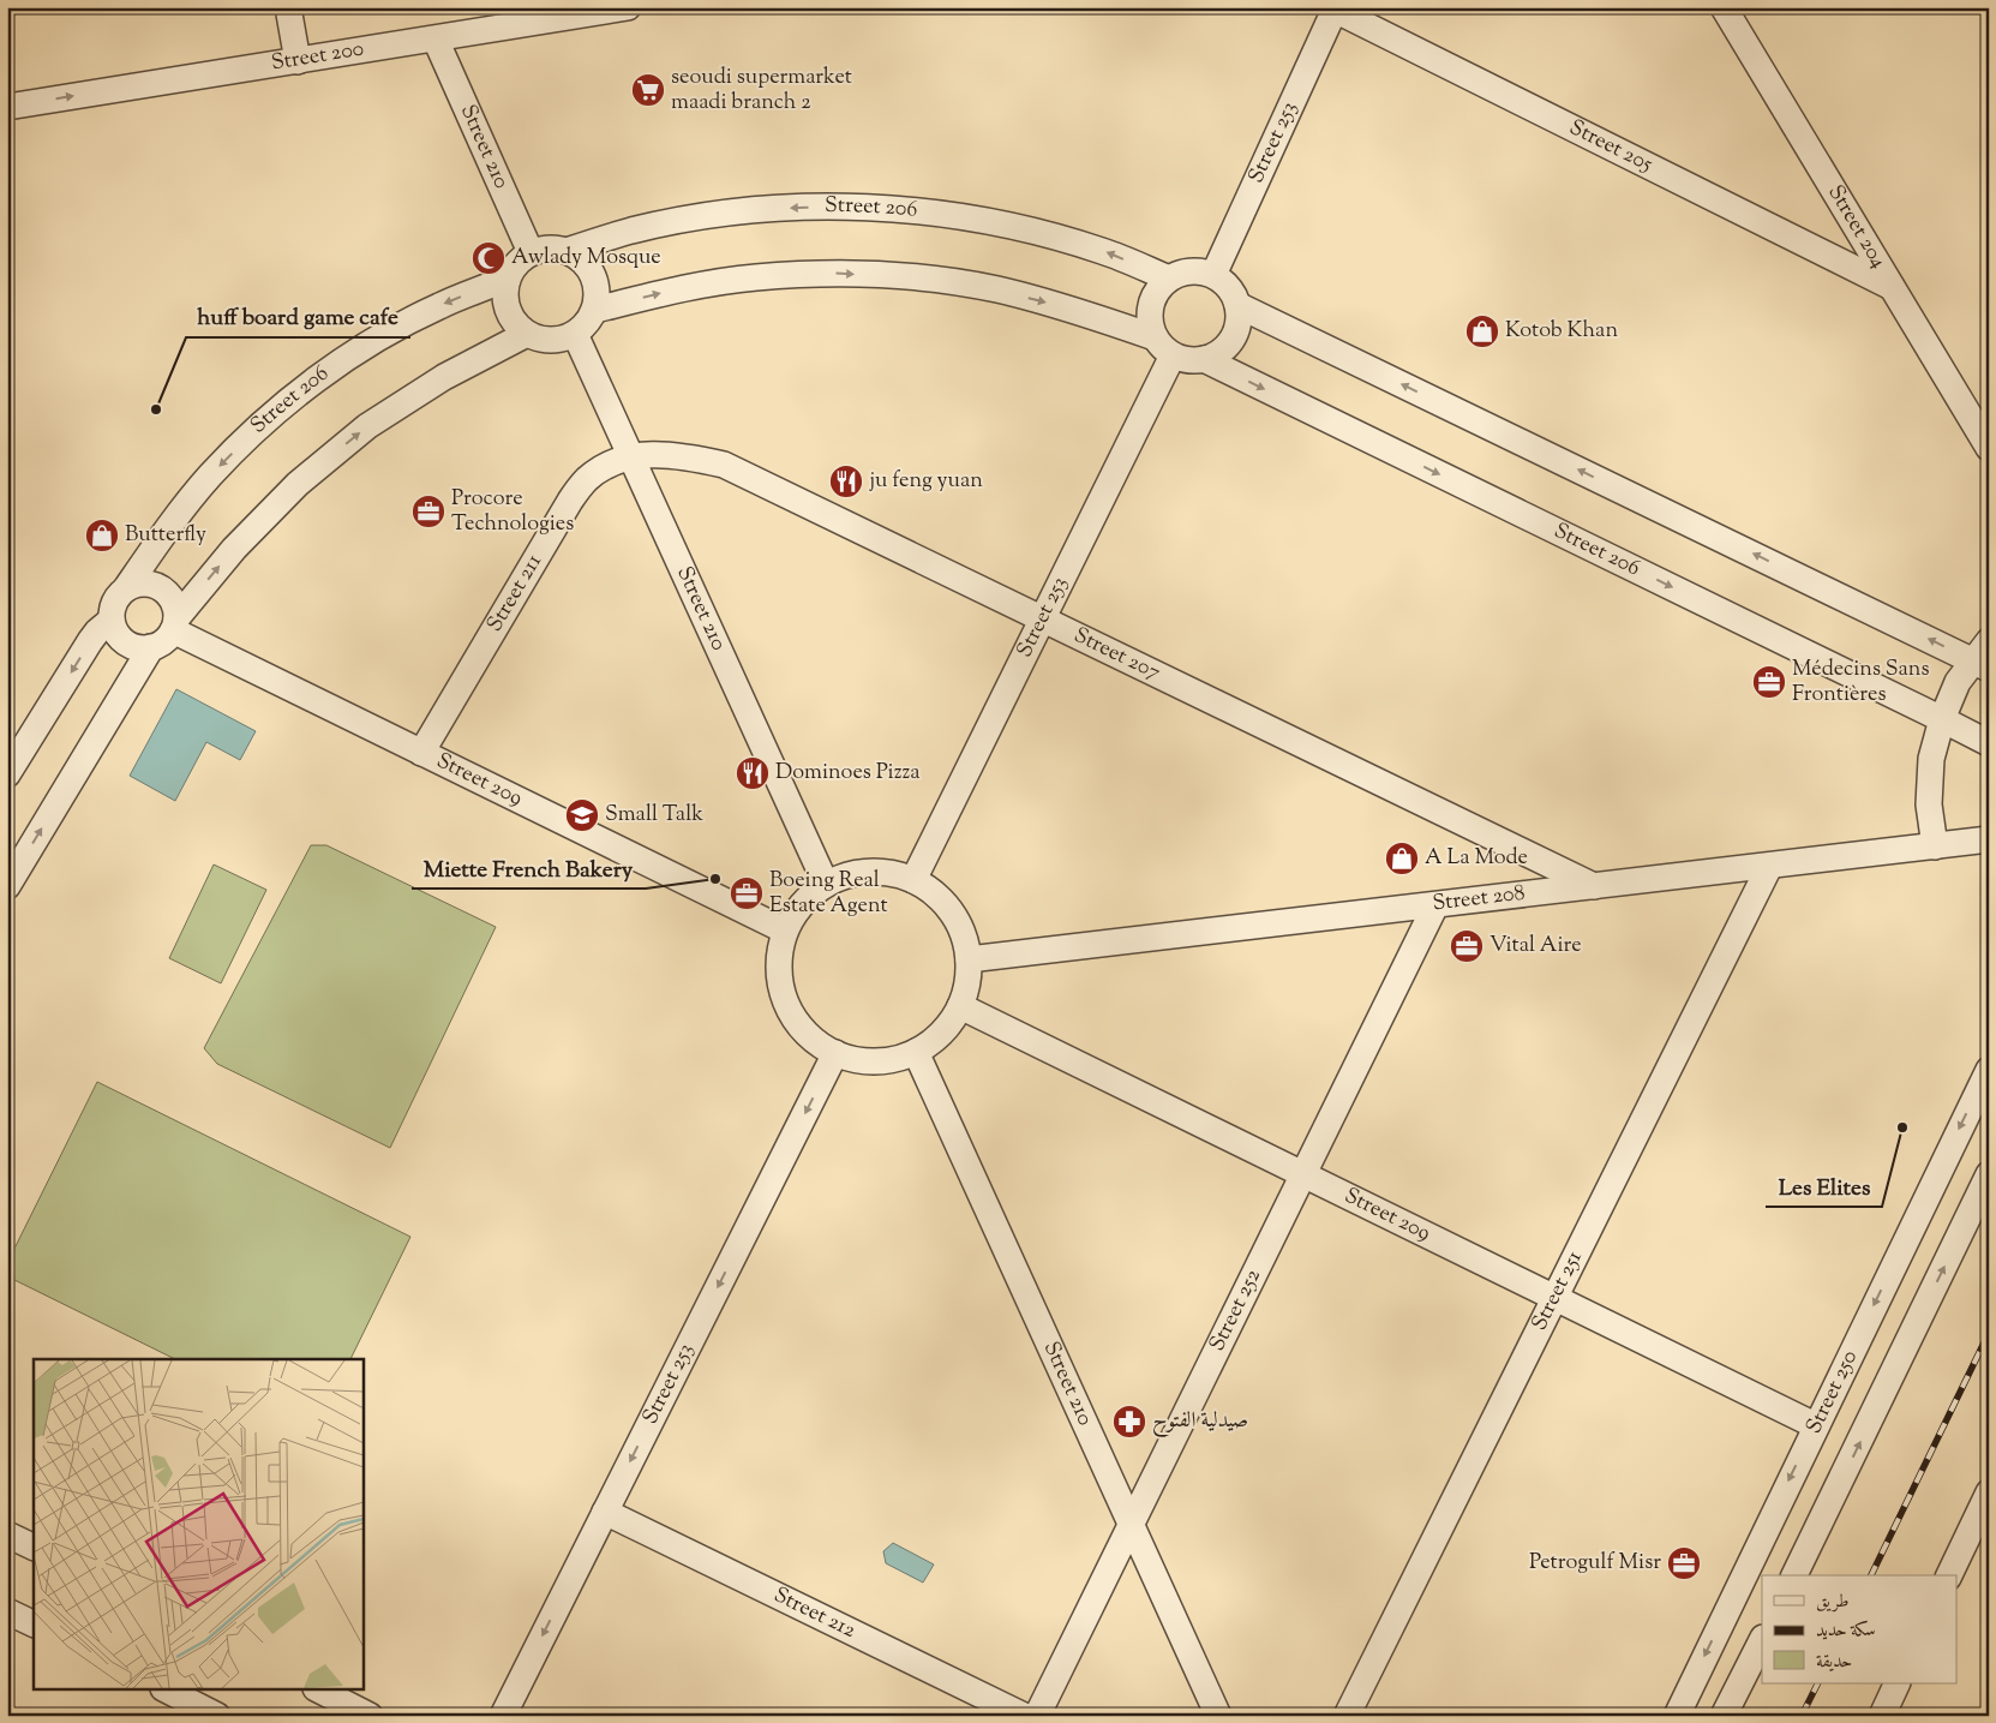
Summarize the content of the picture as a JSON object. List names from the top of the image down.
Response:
{
  "streets": {
    "street": [
      "Street 200",
      "Street 253",
      "Street 210",
      "Street 205",
      "Street 206",
      "Street 204",
      "Street 211",
      "Street 207",
      "Street 209",
      "Street 208",
      "Street 251",
      "Street 252",
      "Street 250",
      "Street 212"
    ]
  },
  "crossings": [
    ["Street 200", "Street 210"],
    ["Street 253", "Street 210"],
    ["Street 253", "Street 205"],
    ["Street 253", "Street 206"],
    ["Street 253", "Street 207"],
    ["Street 253", "Street 209"],
    ["Street 253", "Street 208"],
    ["Street 253", "Street 212"],
    ["Street 210", "Street 206"],
    ["Street 210", "Street 211"],
    ["Street 210", "Street 207"],
    ["Street 210", "Street 209"],
    ["Street 210", "Street 208"],
    ["Street 210", "Street 252"],
    ["Street 205", "Street 204"],
    ["Street 206", "Street 209"],
    ["Street 211", "Street 207"],
    ["Street 211", "Street 209"],
    ["Street 207", "Street 208"],
    ["Street 209", "Street 208"],
    ["Street 209", "Street 251"],
    ["Street 209", "Street 252"],
    ["Street 209", "Street 250"],
    ["Street 208", "Street 251"],
    ["Street 208", "Street 252"]
  ],
  "one_way": ["Street 200", "Street 253"],
  "places": {
    "supermarket": ["seoudi supermarket maadi branch 2"],
    "mosque": ["Awlady Mosque"],
    "shop": ["Kotob Khan", "Butterfly", "A La Mode"],
    "other": ["huff board game cafe", "Miette French Bakery", "Les Elites"],
    "restaurant": ["ju feng yuan", "Dominoes Pizza"],
    "office": [
      "Procore Technologies",
      "Médecins Sans Frontières",
      "Boeing Real Estate Agent",
      "Vital Aire",
      "Petrogulf Misr"
    ],
    "school or university": ["Small Talk"],
    "pharmacy": ["صيدلية الفتوح"]
  },
  "legend": ["طريق", "سكة حديد", "حديقة"]
}
